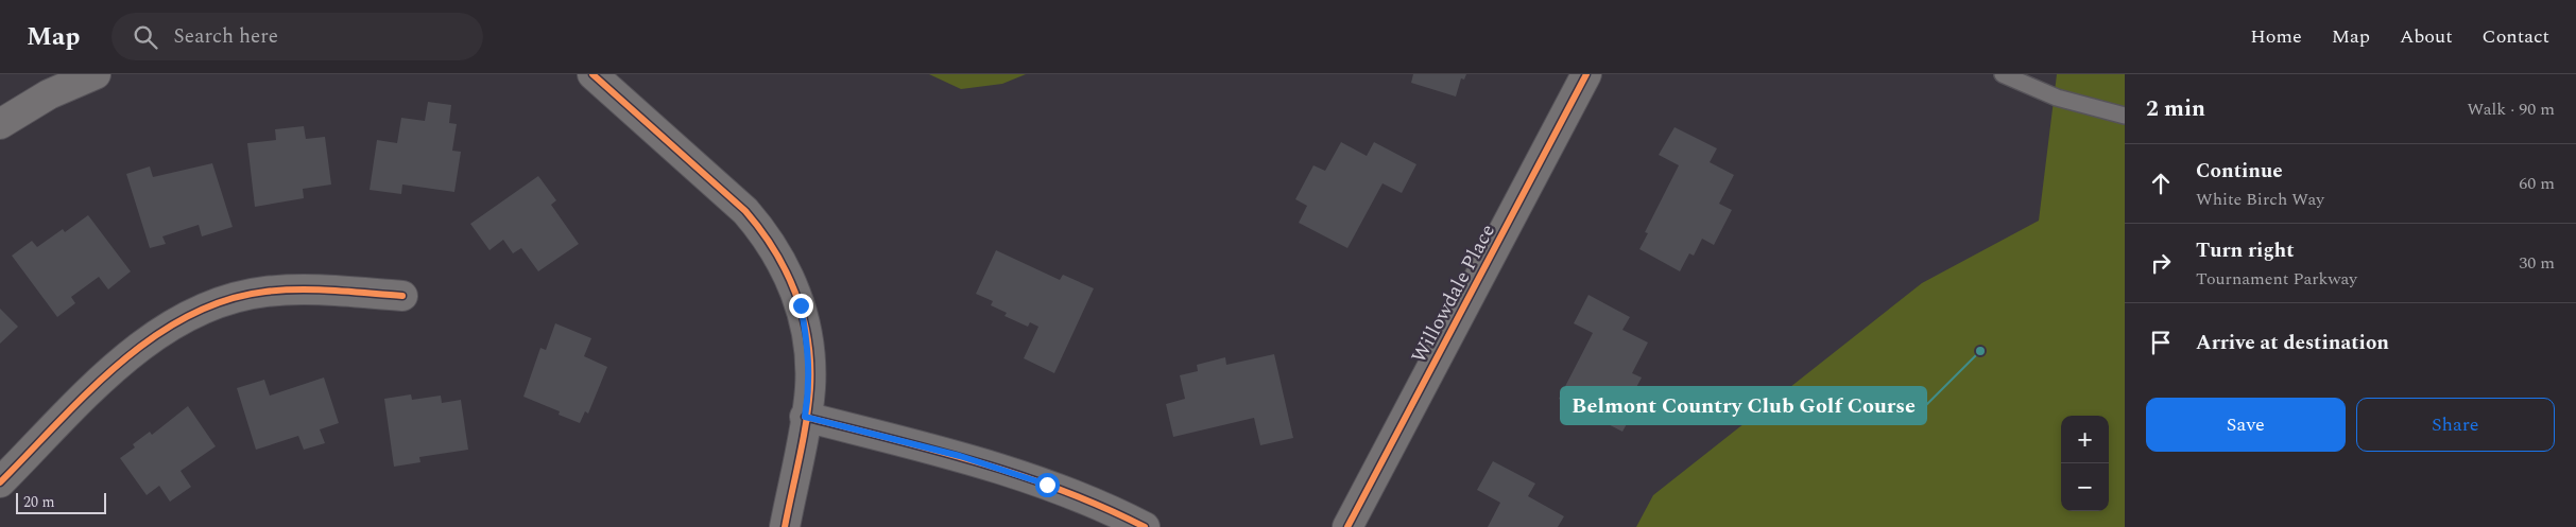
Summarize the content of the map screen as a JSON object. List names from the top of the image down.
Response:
{
  "streets": {
    "street": ["Willowdale Place"]
  },
  "places": ["Belmont Country Club Golf Course"],
  "scale_bar": "20 m",
  "page": {
    "header": "Map",
    "search": "Search here",
    "nav": [
      "Home",
      "Map",
      "About",
      "Contact"
    ],
    "heading": ["2 min", "Walk · 90 m"],
    "list": [
      ["Continue", "White Birch Way", "60 m"],
      ["Turn right", "Tournament Parkway", "30 m"],
      "Arrive at destination"
    ],
    "buttons": ["Save", "Share"],
    "map_buttons": ["+", "−"],
    "scale": "20 m"
  }
}
